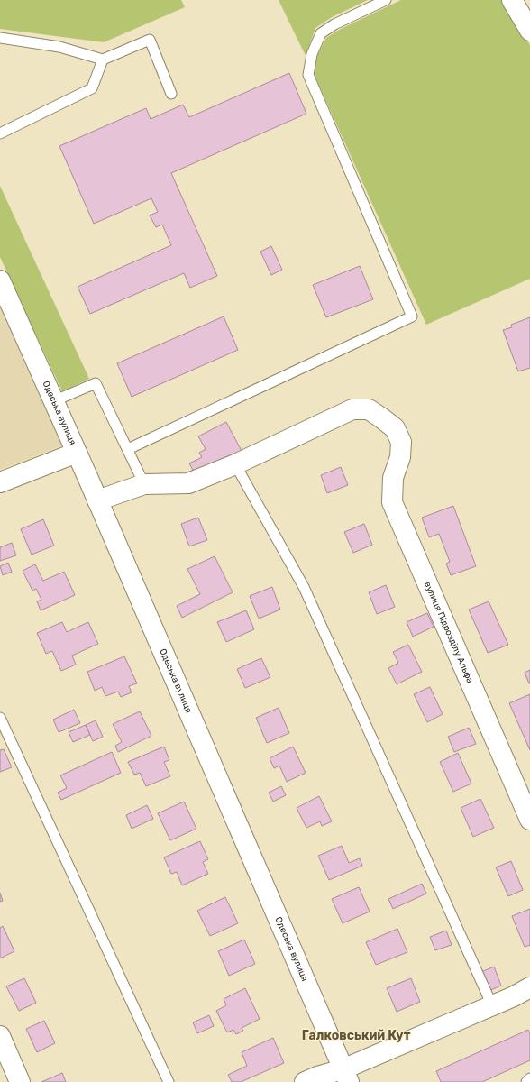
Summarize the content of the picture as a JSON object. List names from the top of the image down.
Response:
{
  "streets": {
    "street": ["Одеська вулиця", "вулиця Підрозділу Альфа"]
  },
  "districts": ["Галковський Кут"]
}
